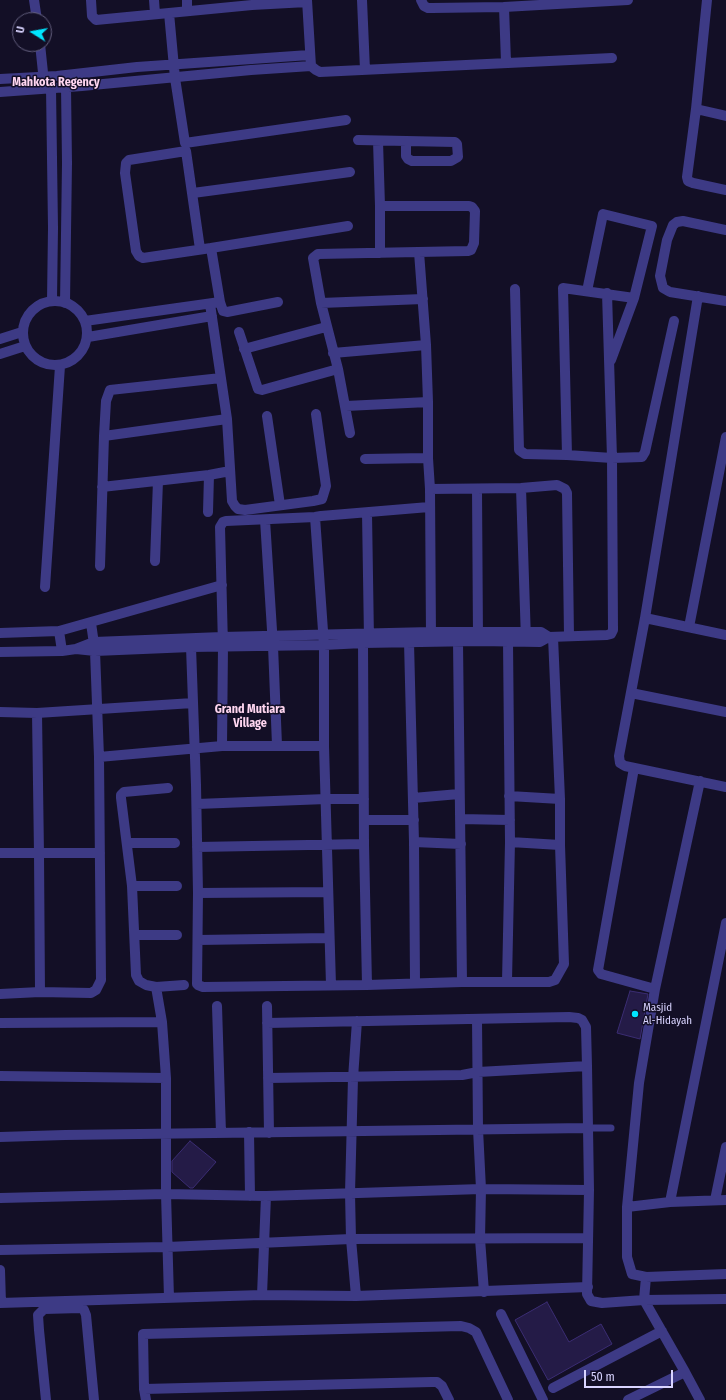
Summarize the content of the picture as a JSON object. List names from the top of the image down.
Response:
{
  "districts": ["Mahkota Regency", "Grand Mutiara Village"],
  "places": ["Masjid Al-Hidayah"],
  "scale_bar": "50 m",
  "north": "left"
}
